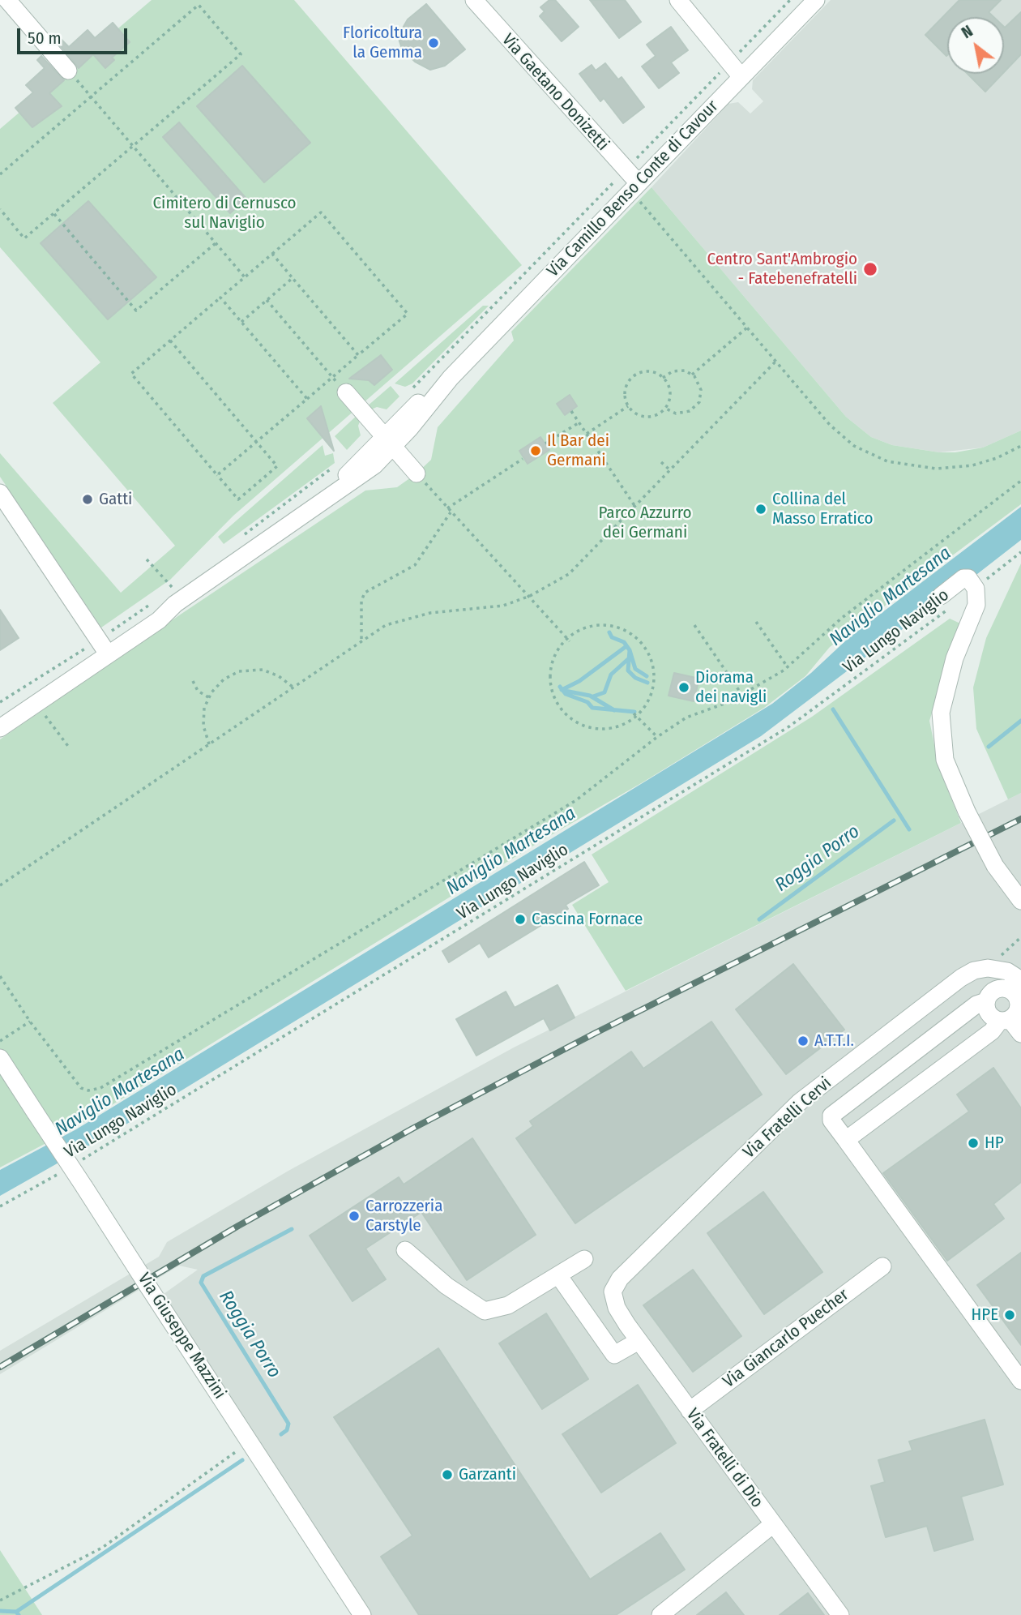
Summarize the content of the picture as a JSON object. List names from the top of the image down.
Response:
{
  "streets": {
    "street": [
      "Via Gaetano Donizetti",
      "Via Camillo Benso Conte di Cavour",
      "Via Fratelli Cervi",
      "Via Giuseppe Mazzini",
      "Via Giancarlo Puecher",
      "Via Fratelli di Dio"
    ],
    "path": ["Via Lungo Naviglio"]
  },
  "crossings": [
    ["Via Gaetano Donizetti", "Via Camillo Benso Conte di Cavour"],
    ["Via Fratelli Cervi", "Via Fratelli di Dio"],
    ["Via Giancarlo Puecher", "Via Fratelli di Dio"]
  ],
  "water": ["Naviglio Martesana", "Roggia Porro"],
  "parks": ["Cimitero di Cernusco sul Naviglio", "Parco Azzurro dei Germani"],
  "places": [
    "Floricoltura la Gemma",
    "Centro Sant'Ambrogio - Fatebenefratelli",
    "Il Bar dei Germani",
    "Gatti",
    "Collina del Masso Erratico",
    "Diorama dei navigli",
    "Cascina Fornace",
    "A.T.T.I.",
    "HP",
    "Carrozzeria Carstyle",
    "HPE",
    "Garzanti"
  ],
  "scale_bar": "50 m",
  "north": "top left"
}
